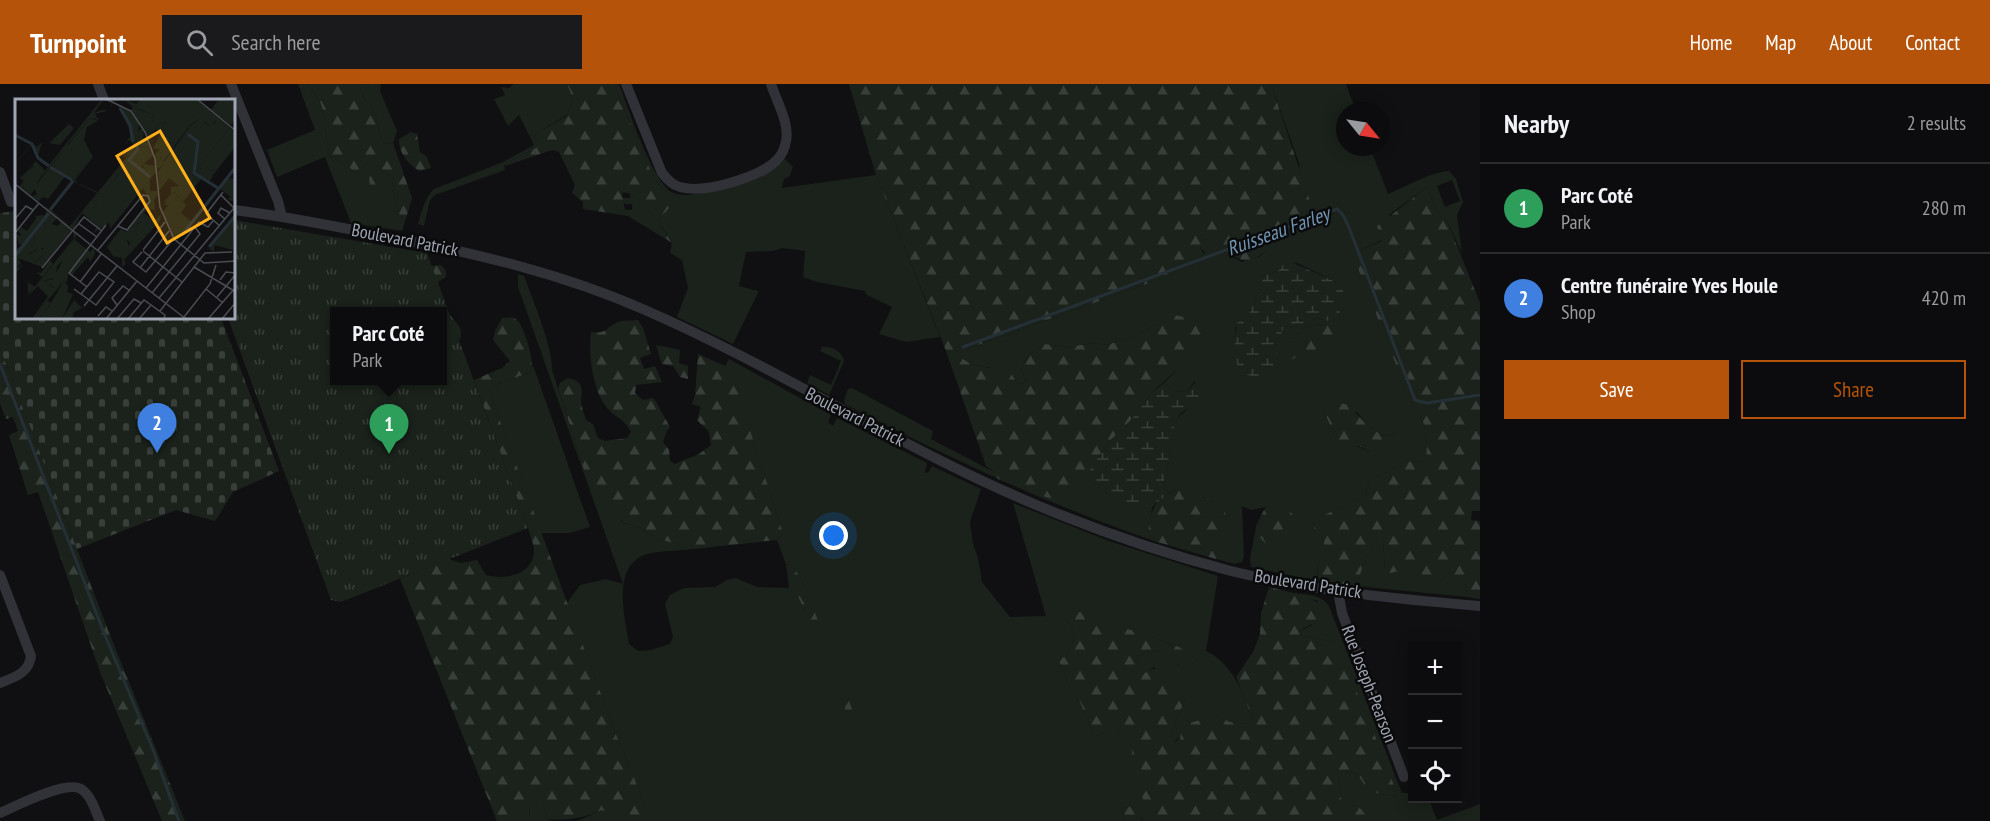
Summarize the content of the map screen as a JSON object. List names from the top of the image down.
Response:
{
  "streets": {
    "street": ["Boulevard Patrick", "Rue Joseph-Pearson"]
  },
  "crossings": [
    ["Boulevard Patrick", "Rue Joseph-Pearson"]
  ],
  "water": ["Ruisseau Farley"],
  "north": "bottom right",
  "page": {
    "header": "Turnpoint",
    "search": "Search here",
    "nav": [
      "Home",
      "Map",
      "About",
      "Contact"
    ],
    "heading": ["Nearby", "2 results"],
    "list": [
      {
        "mark": "1",
        "name": "Parc Coté",
        "note": "Park",
        "value": "280 m"
      },
      {
        "mark": "2",
        "name": "Centre funéraire Yves Houle",
        "note": "Shop",
        "value": "420 m"
      }
    ],
    "popup": ["Parc Coté", "Park"],
    "buttons": ["Save", "Share"],
    "pins": ["2", "1"],
    "map_buttons": ["+", "−"]
  }
}
